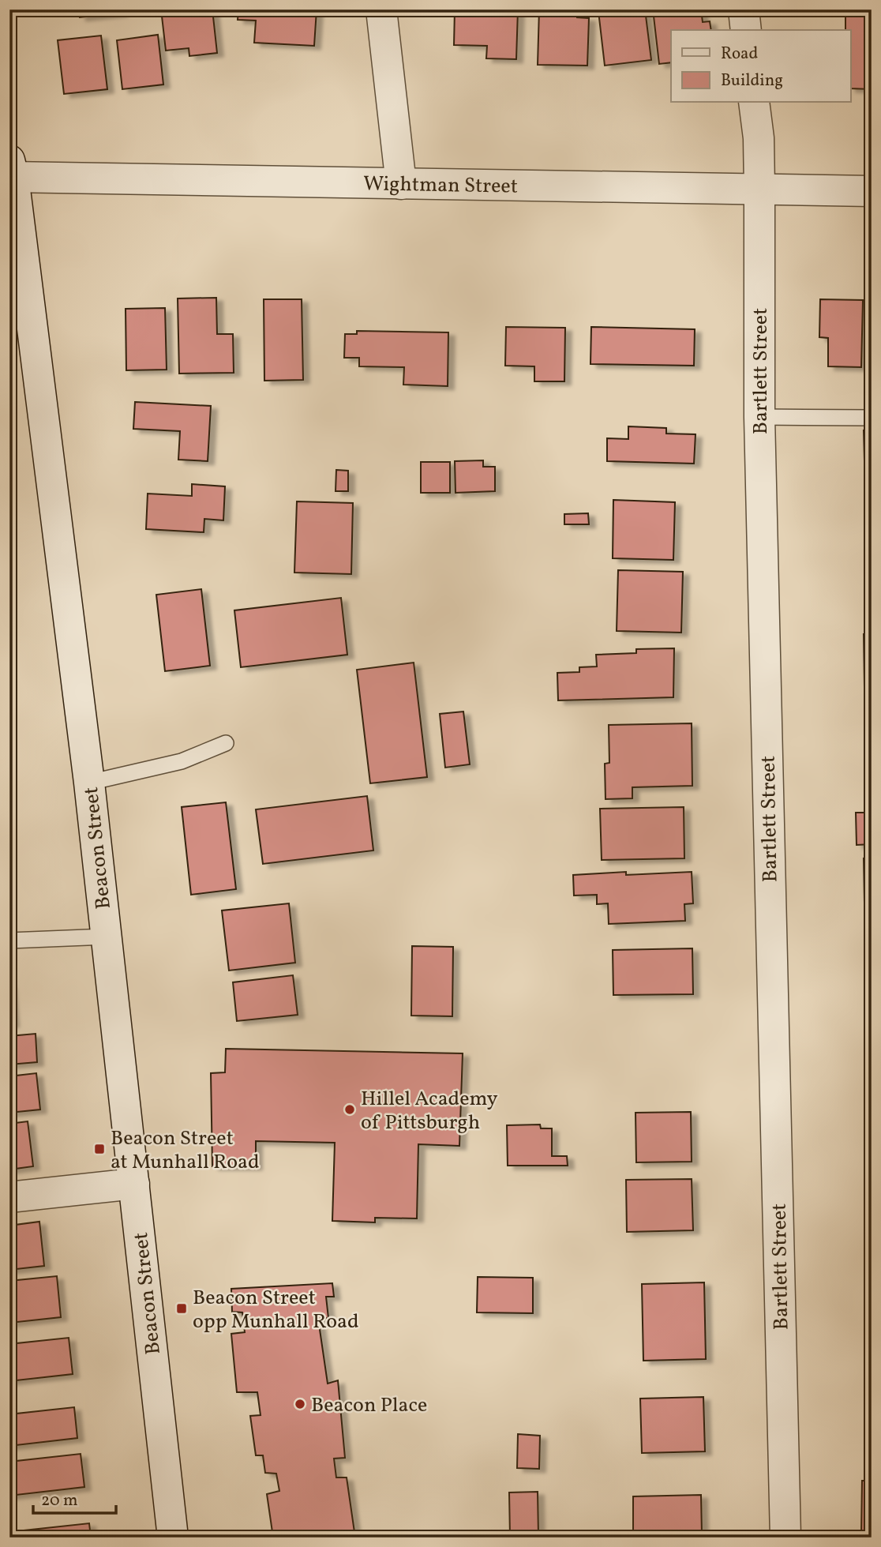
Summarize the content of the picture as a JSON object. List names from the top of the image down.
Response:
{
  "streets": {
    "street": ["Wightman Street", "Bartlett Street", "Beacon Street"]
  },
  "crossings": [
    ["Wightman Street", "Bartlett Street"],
    ["Wightman Street", "Beacon Street"]
  ],
  "places": {
    "other": ["Hillel Academy of Pittsburgh", "Beacon Place"],
    "transit": ["Beacon Street at Munhall Road", "Beacon Street opp Munhall Road"]
  },
  "legend": ["Road", "Building"],
  "scale_bar": "20 m"
}
